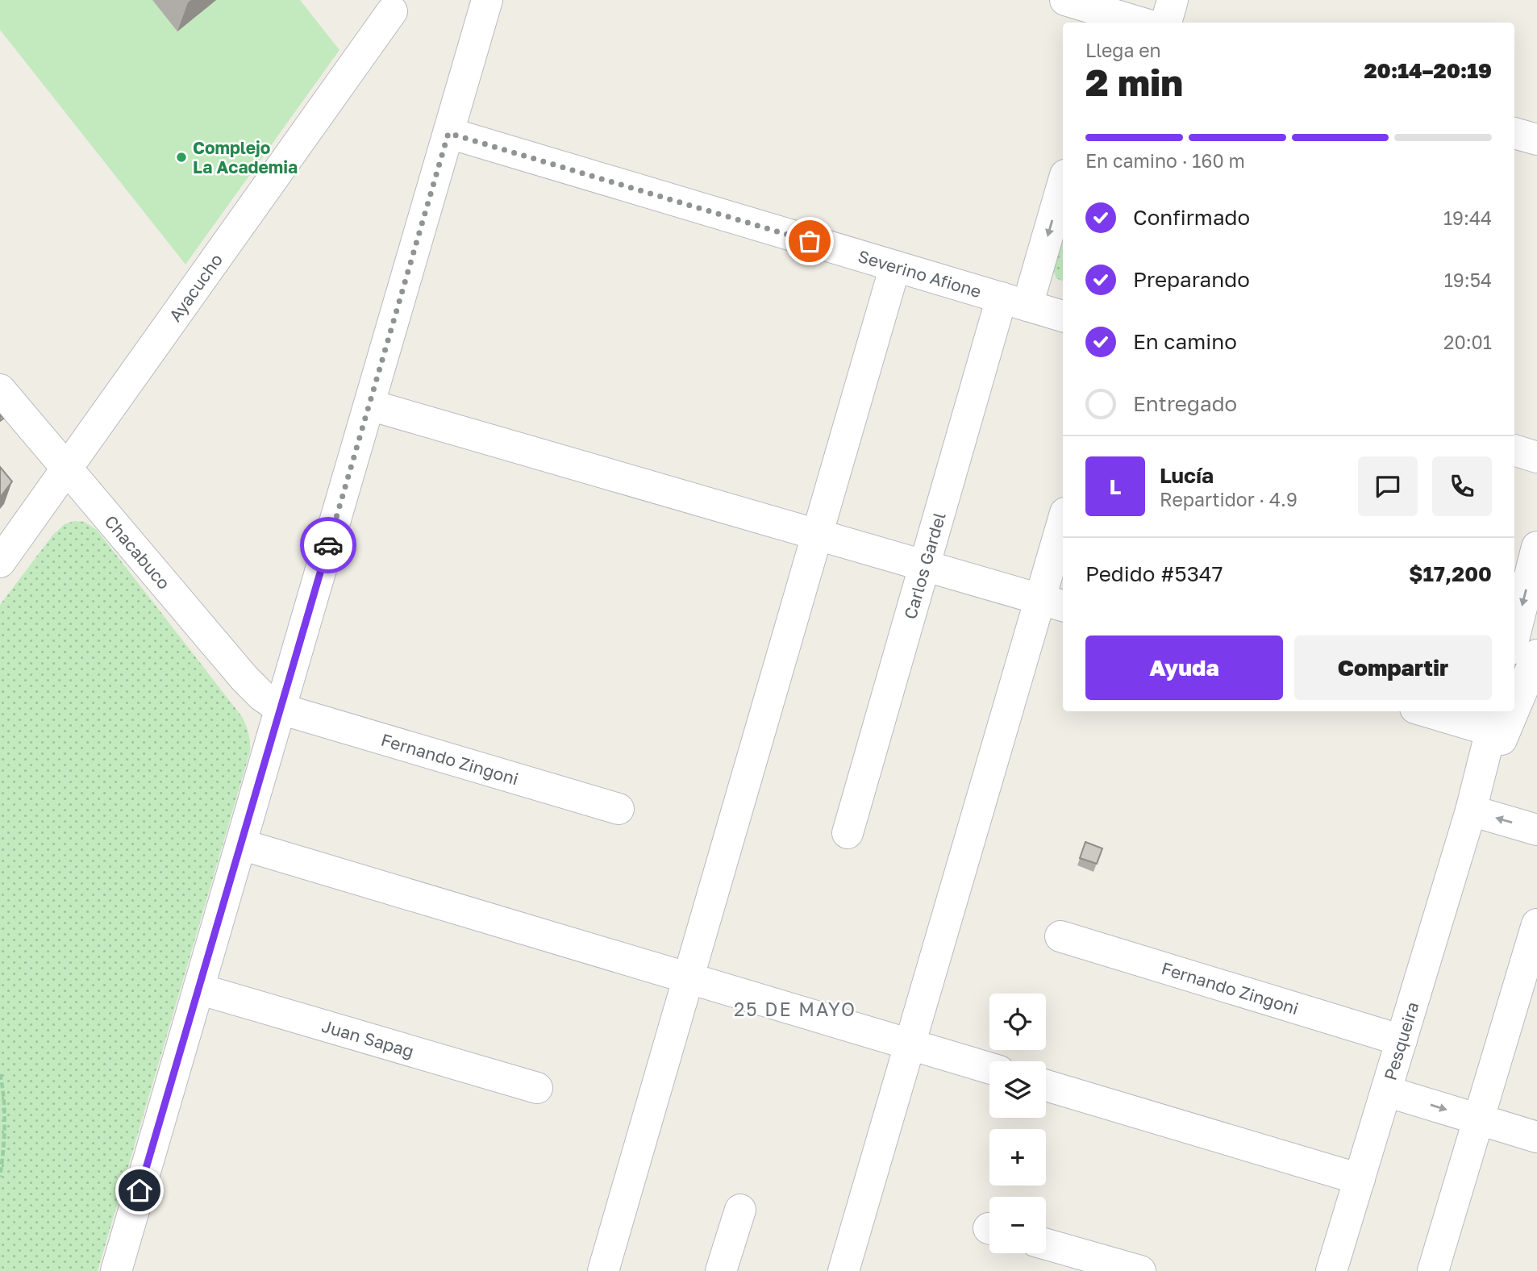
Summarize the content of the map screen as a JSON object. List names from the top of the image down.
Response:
{
  "streets": {
    "street": [
      "Severino Afione",
      "Ayacucho",
      "Chacabuco",
      "Carlos Gardel",
      "Fernando Zingoni",
      "Juan Sapag",
      "Pesqueira"
    ]
  },
  "crossings": [
    ["Severino Afione", "Carlos Gardel"],
    ["Ayacucho", "Chacabuco"],
    ["Chacabuco", "Fernando Zingoni"],
    ["Fernando Zingoni", "Pesqueira"]
  ],
  "districts": ["25 DE MAYO"],
  "places": ["Complejo La Academia"],
  "page": {
    "heading": ["2 min", "Llega en", "20:14–20:19"],
    "panel": [
      "Lucía",
      "Repartidor · 4.9",
      "Pedido #5347",
      "$17,200"
    ],
    "bar": "En camino · 160 m",
    "list": [
      ["Confirmado", "19:44"],
      ["Preparando", "19:54"],
      ["En camino", "20:01"],
      "Entregado"
    ],
    "round": "L",
    "buttons": ["Ayuda", "Compartir"],
    "map_buttons": ["+", "−"]
  }
}
